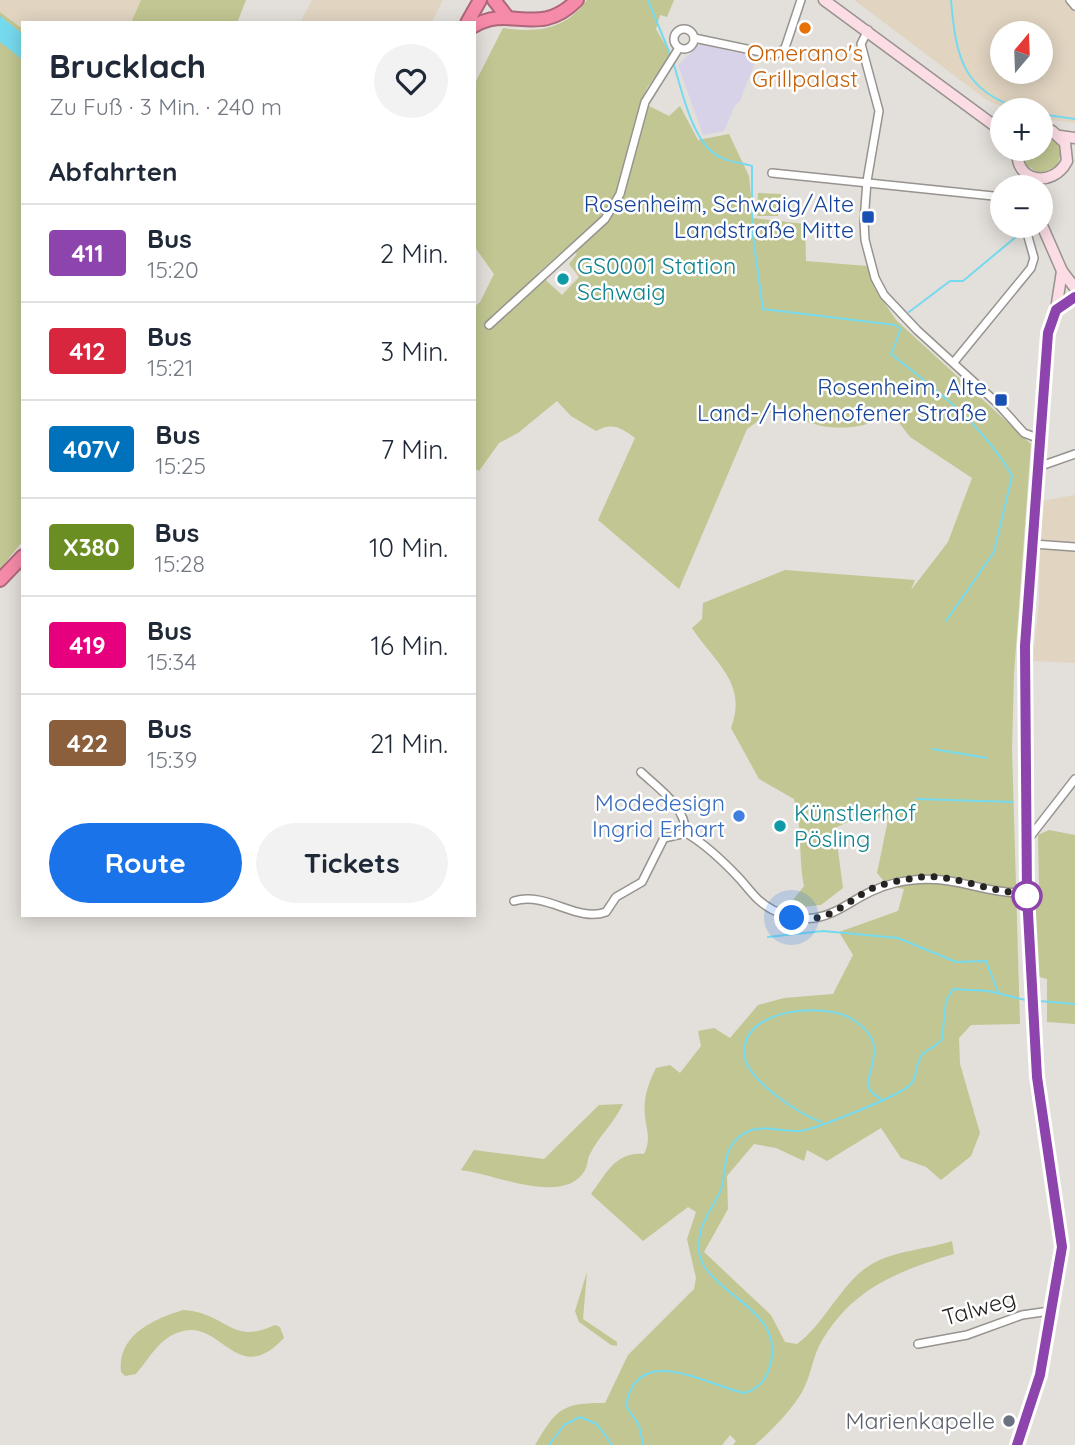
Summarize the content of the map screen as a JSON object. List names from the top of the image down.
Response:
{
  "streets": {
    "street": ["Talweg"]
  },
  "places": {
    "other": [
      "Omerano's Grillpalast",
      "GS0001 Station Schwaig",
      "Modedesign Ingrid Erhart",
      "Künstlerhof Pösling",
      "Marienkapelle"
    ],
    "transit": ["Rosenheim, Schwaig/Alte Landstraße Mitte", "Rosenheim, Alte Land-/Hohenofener Straße"]
  },
  "lines": ["bus line 411"],
  "north": "top",
  "page": {
    "map_buttons": ["+", "−"],
    "heading": [
      ["Brucklach", "Zu Fuß · 3 Min. · 240 m"],
      "Abfahrten"
    ],
    "list": [
      {
        "mark": "411",
        "name": "Bus",
        "note": "15:20",
        "value": "2 Min."
      },
      {
        "mark": "412",
        "name": "Bus",
        "note": "15:21",
        "value": "3 Min."
      },
      {
        "mark": "407V",
        "name": "Bus",
        "note": "15:25",
        "value": "7 Min."
      },
      {
        "mark": "X380",
        "name": "Bus",
        "note": "15:28",
        "value": "10 Min."
      },
      {
        "mark": "419",
        "name": "Bus",
        "note": "15:34",
        "value": "16 Min."
      },
      {
        "mark": "422",
        "name": "Bus",
        "note": "15:39",
        "value": "21 Min."
      }
    ],
    "buttons": ["Route", "Tickets"]
  }
}
